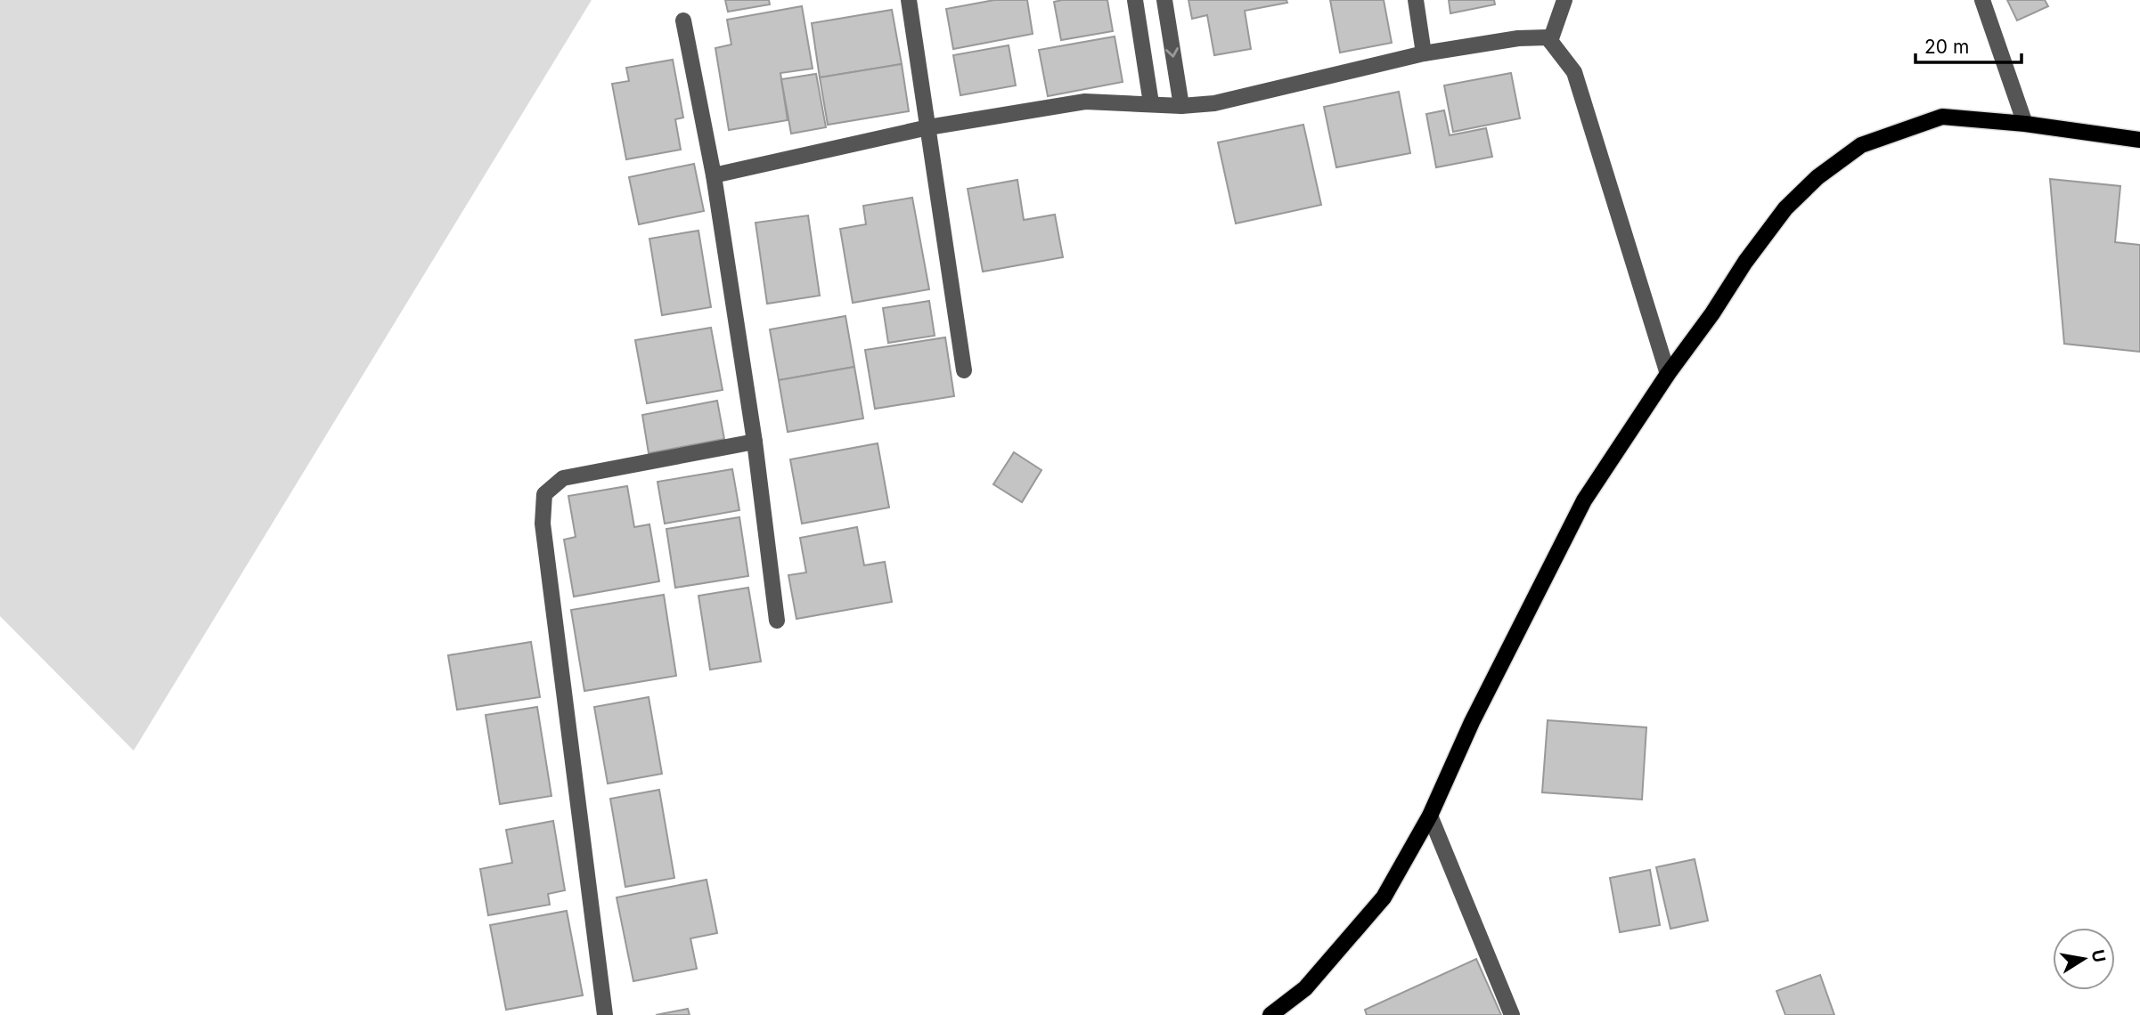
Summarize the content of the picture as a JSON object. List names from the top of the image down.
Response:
{
  "scale_bar": "20 m",
  "north": "right"
}
